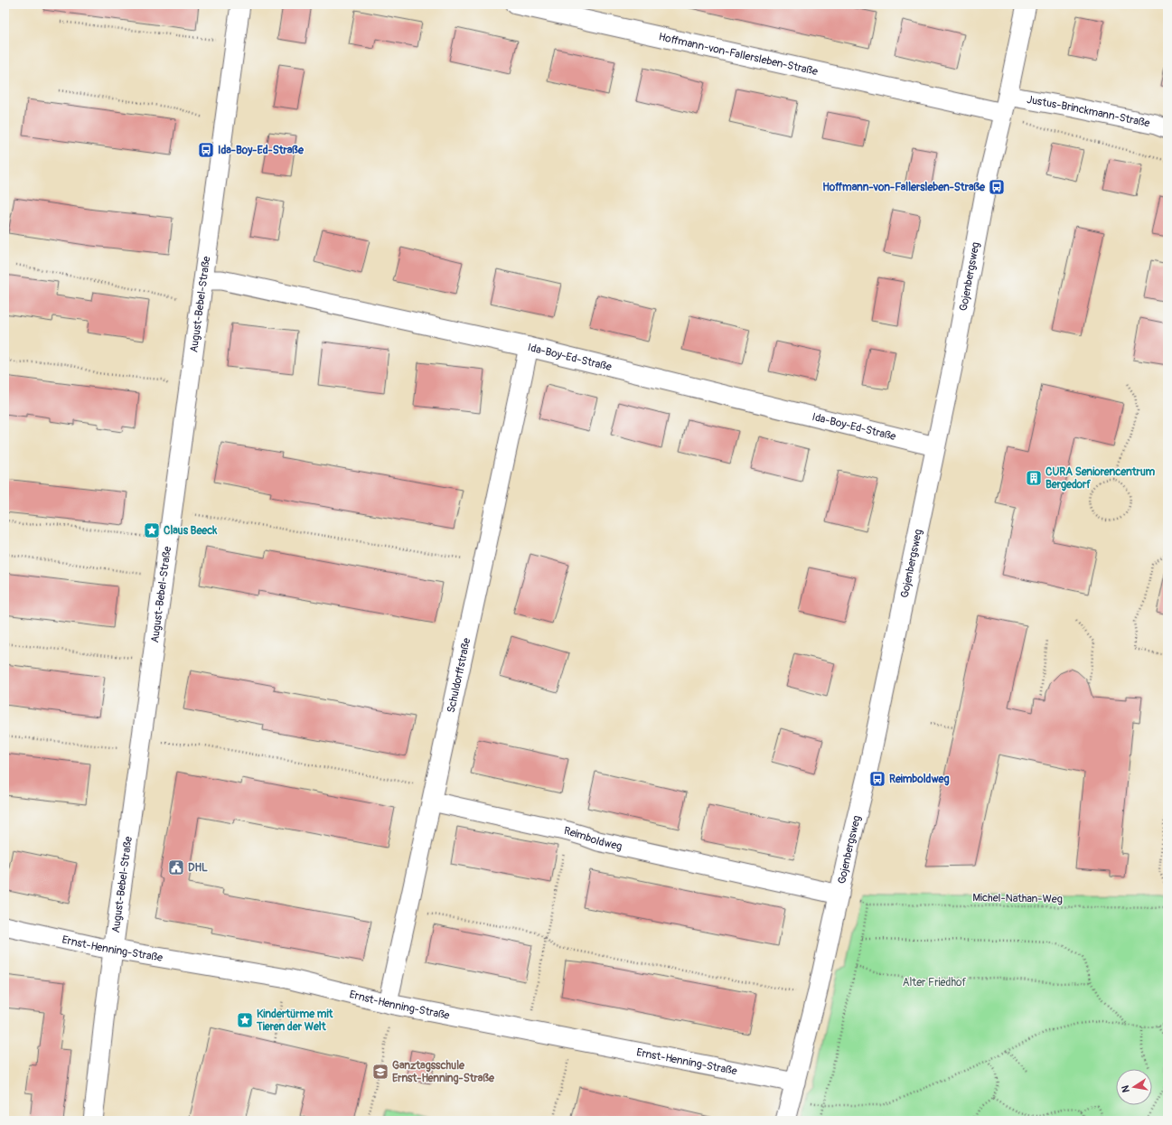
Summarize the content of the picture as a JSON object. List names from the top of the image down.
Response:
{
  "streets": {
    "street": [
      "Hoffmann-von-Fallersleben-Straße",
      "Justus-Brinckmann-Straße",
      "Gojenbergsweg",
      "August-Bebel-Straße",
      "Ida-Boy-Ed-Straße",
      "Schuldorffstraße",
      "Reimboldweg",
      "Ernst-Henning-Straße"
    ],
    "path": ["Michel-Nathan-Weg"]
  },
  "crossings": [
    ["Hoffmann-von-Fallersleben-Straße", "Justus-Brinckmann-Straße"],
    ["Hoffmann-von-Fallersleben-Straße", "Gojenbergsweg"],
    ["Justus-Brinckmann-Straße", "Gojenbergsweg"],
    ["Gojenbergsweg", "Ida-Boy-Ed-Straße"],
    ["Gojenbergsweg", "Reimboldweg"],
    ["Gojenbergsweg", "Ernst-Henning-Straße"],
    ["August-Bebel-Straße", "Ida-Boy-Ed-Straße"],
    ["August-Bebel-Straße", "Ernst-Henning-Straße"],
    ["Ida-Boy-Ed-Straße", "Schuldorffstraße"],
    ["Schuldorffstraße", "Reimboldweg"],
    ["Schuldorffstraße", "Ernst-Henning-Straße"]
  ],
  "parks": ["Alter Friedhof"],
  "places": {
    "bus stop": ["Ida-Boy-Ed-Straße", "Hoffmann-von-Fallersleben-Straße", "Reimboldweg"],
    "building": ["CURA Seniorencentrum Bergedorf"],
    "place": ["Claus Beeck", "Kindertürme mit Tieren der Welt"],
    "public building": ["DHL"],
    "school or university": ["Ganztagsschule Ernst-Henning-Straße"]
  },
  "north": "left"
}
